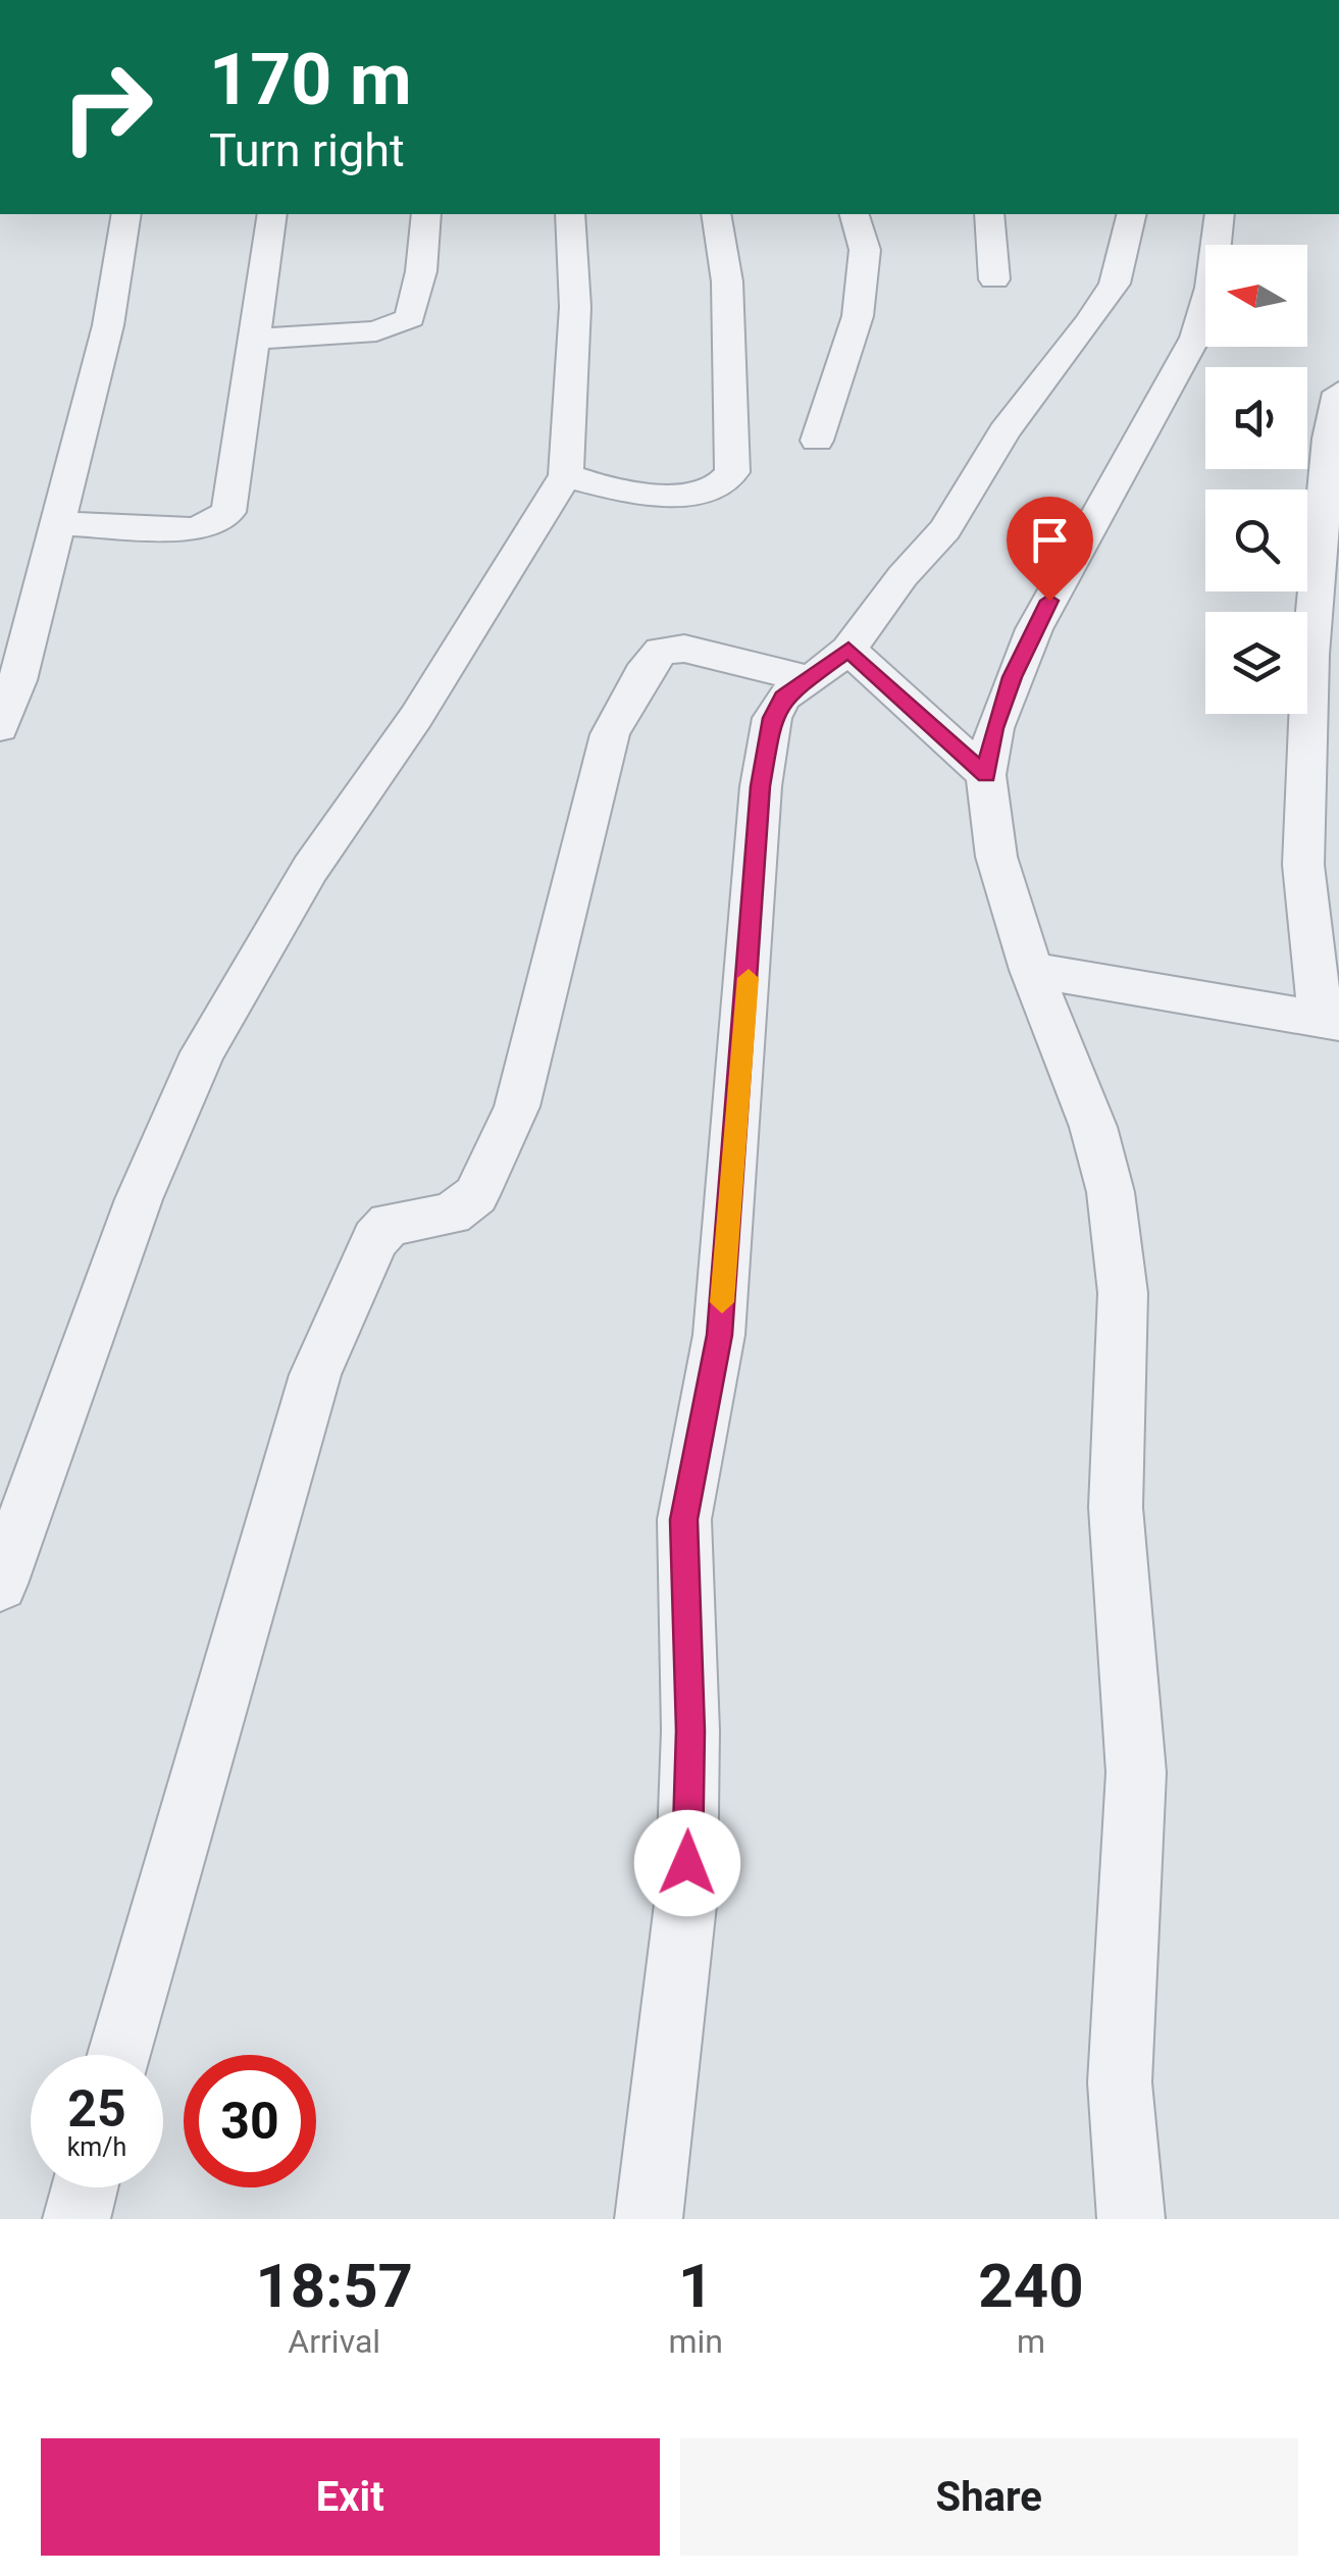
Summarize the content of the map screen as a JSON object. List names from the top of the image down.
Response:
{
  "north": "left",
  "page": {
    "turn": ["170 m", "Turn right"],
    "speed": "25 km/h",
    "limit": "30",
    "eta": [
      "18:57",
      "Arrival",
      "1",
      "min",
      "240",
      "m"
    ],
    "buttons": ["Exit", "Share"]
  }
}
